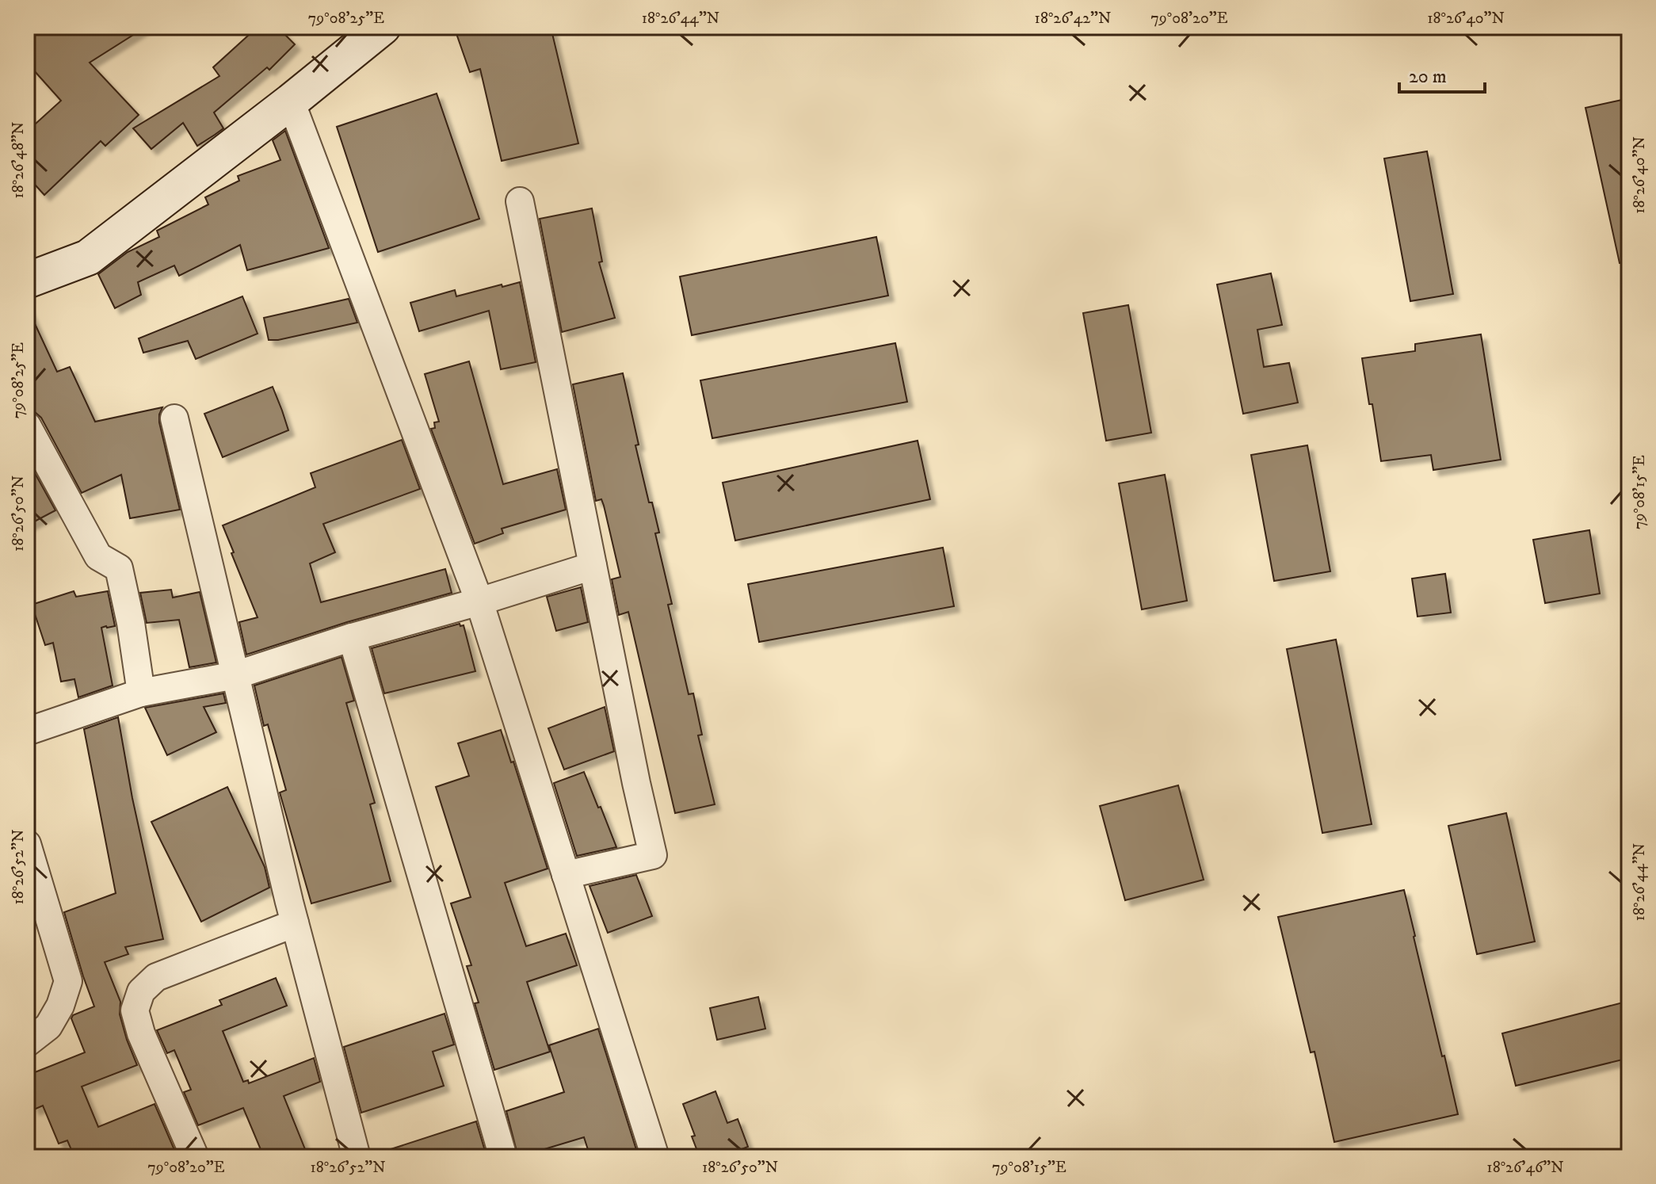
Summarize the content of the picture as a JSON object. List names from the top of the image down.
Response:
{
  "scale_bar": "20 m",
  "coordinates": [
    "79°08'25\"E",
    "18°26'44\"N",
    "18°26'42\"N",
    "79°08'20\"E",
    "18°26'40\"N",
    "18°26'48\"N",
    "79°08'15\"E",
    "18°26'50\"N",
    "18°26'52\"N",
    "18°26'46\"N"
  ]
}
